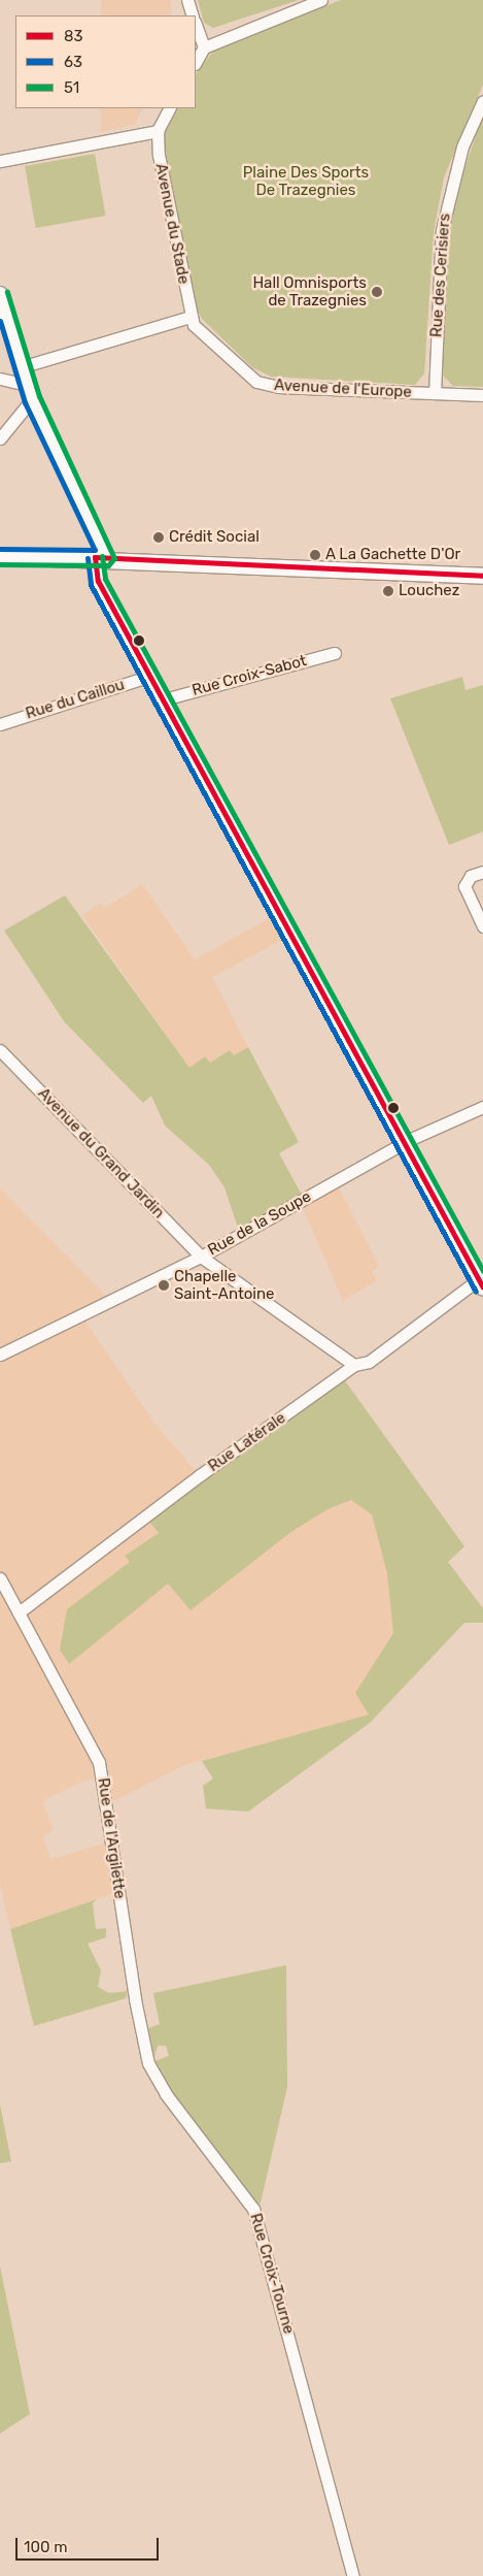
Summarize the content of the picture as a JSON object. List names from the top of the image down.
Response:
{
  "streets": {
    "street": [
      "Avenue du Stade",
      "Rue des Cerisiers",
      "Avenue de l'Europe",
      "Rue Croix-Sabot",
      "Rue du Caillou",
      "Avenue du Grand Jardin",
      "Rue de la Soupe",
      "Rue Latérale",
      "Rue de l'Argilette",
      "Rue Croix-Tourne"
    ]
  },
  "crossings": [
    ["Avenue du Stade", "Avenue de l'Europe"],
    ["Rue des Cerisiers", "Avenue de l'Europe"],
    ["Avenue du Grand Jardin", "Rue de la Soupe"],
    ["Avenue du Grand Jardin", "Rue Latérale"],
    ["Rue Latérale", "Rue de l'Argilette"],
    ["Rue de l'Argilette", "Rue Croix-Tourne"]
  ],
  "parks": ["Plaine Des Sports De Trazegnies"],
  "places": [
    "Hall Omnisports de Trazegnies",
    "Crédit Social",
    "A La Gachette D'Or",
    "Louchez",
    "Chapelle Saint-Antoine"
  ],
  "lines": ["transit line 51", "transit line 63", "transit line 83"],
  "legend": ["83", "63", "51"],
  "scale_bar": "100 m"
}
